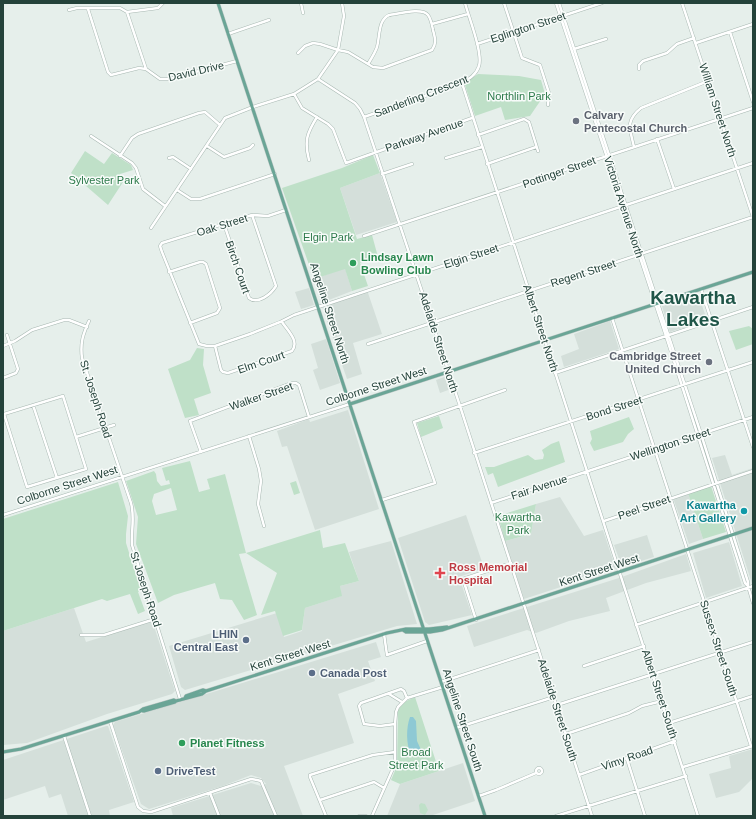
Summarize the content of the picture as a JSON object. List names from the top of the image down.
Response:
{
  "streets": {
    "main road": [
      "Angeline Street North",
      "Colborne Street West",
      "Kent Street West",
      "Angeline Street South"
    ],
    "street": [
      "Eglington Street",
      "David Drive",
      "Sanderling Crescent",
      "William Street North",
      "Parkway Avenue",
      "Pottinger Street",
      "Victoria Avenue North",
      "Oak Street",
      "Elgin Street",
      "Birch Court",
      "Regent Street",
      "Albert Street North",
      "Adelaide Street North",
      "Elm Court",
      "Walker Street",
      "St. Joseph Road",
      "Bond Street",
      "Wellington Street",
      "Fair Avenue",
      "Peel Street",
      "St Joseph Road",
      "Sussex Street South",
      "Albert Street South",
      "Adelaide Street South",
      "Vimy Road"
    ]
  },
  "crossings": [
    ["Eglington Street", "Sanderling Crescent"],
    ["Eglington Street", "Victoria Avenue North"],
    ["David Drive", "Angeline Street North"],
    ["Sanderling Crescent", "Albert Street North"],
    ["Sanderling Crescent", "Adelaide Street North"],
    ["William Street North", "Pottinger Street"],
    ["William Street North", "Elgin Street"],
    ["William Street North", "Regent Street"],
    ["Parkway Avenue", "Albert Street North"],
    ["Parkway Avenue", "Adelaide Street North"],
    ["Pottinger Street", "Victoria Avenue North"],
    ["Pottinger Street", "Albert Street North"],
    ["Pottinger Street", "Adelaide Street North"],
    ["Victoria Avenue North", "Elgin Street"],
    ["Victoria Avenue North", "Regent Street"],
    ["Victoria Avenue North", "Colborne Street West"],
    ["Victoria Avenue North", "Bond Street"],
    ["Victoria Avenue North", "Wellington Street"],
    ["Victoria Avenue North", "Peel Street"],
    ["Victoria Avenue North", "Kent Street West"],
    ["Oak Street", "Birch Court"],
    ["Oak Street", "Angeline Street North"],
    ["Elgin Street", "Angeline Street North"],
    ["Elgin Street", "Albert Street North"],
    ["Elgin Street", "Adelaide Street North"],
    ["Elgin Street", "Elm Court"],
    ["Regent Street", "Albert Street North"],
    ["Regent Street", "Adelaide Street North"],
    ["Angeline Street North", "Colborne Street West"],
    ["Angeline Street North", "Kent Street West"],
    ["Angeline Street North", "Angeline Street South"],
    ["Albert Street North", "Colborne Street West"],
    ["Albert Street North", "Bond Street"],
    ["Albert Street North", "Wellington Street"],
    ["Albert Street North", "Fair Avenue"],
    ["Albert Street North", "Peel Street"],
    ["Albert Street North", "Kent Street West"],
    ["Albert Street North", "Albert Street South"],
    ["Adelaide Street North", "Colborne Street West"],
    ["Adelaide Street North", "Bond Street"],
    ["Adelaide Street North", "Fair Avenue"],
    ["Adelaide Street North", "Kent Street West"],
    ["Adelaide Street North", "Adelaide Street South"],
    ["Colborne Street West", "Walker Street"],
    ["Colborne Street West", "St. Joseph Road"],
    ["Colborne Street West", "St Joseph Road"],
    ["Colborne Street West", "Sussex Street South"],
    ["St. Joseph Road", "St Joseph Road"],
    ["Bond Street", "Sussex Street South"],
    ["Wellington Street", "Fair Avenue"],
    ["Wellington Street", "Sussex Street South"],
    ["Peel Street", "Sussex Street South"],
    ["Kent Street West", "St Joseph Road"],
    ["Kent Street West", "Sussex Street South"],
    ["Kent Street West", "Albert Street South"],
    ["Kent Street West", "Adelaide Street South"],
    ["Kent Street West", "Angeline Street South"],
    ["Albert Street South", "Vimy Road"],
    ["Adelaide Street South", "Vimy Road"]
  ],
  "districts": ["Kawartha Lakes"],
  "parks": [
    "Northlin Park",
    "Sylvester Park",
    "Elgin Park",
    "Kawartha Park",
    "Broad Street Park"
  ],
  "places": {
    "other": [
      "Calvary Pentecostal Church",
      "Lindsay Lawn Bowling Club",
      "Cambridge Street United Church",
      "Kawartha Art Gallery",
      "LHIN Central East",
      "Canada Post",
      "Planet Fitness",
      "DriveTest"
    ],
    "health": ["Ross Memorial Hospital"]
  }
}
